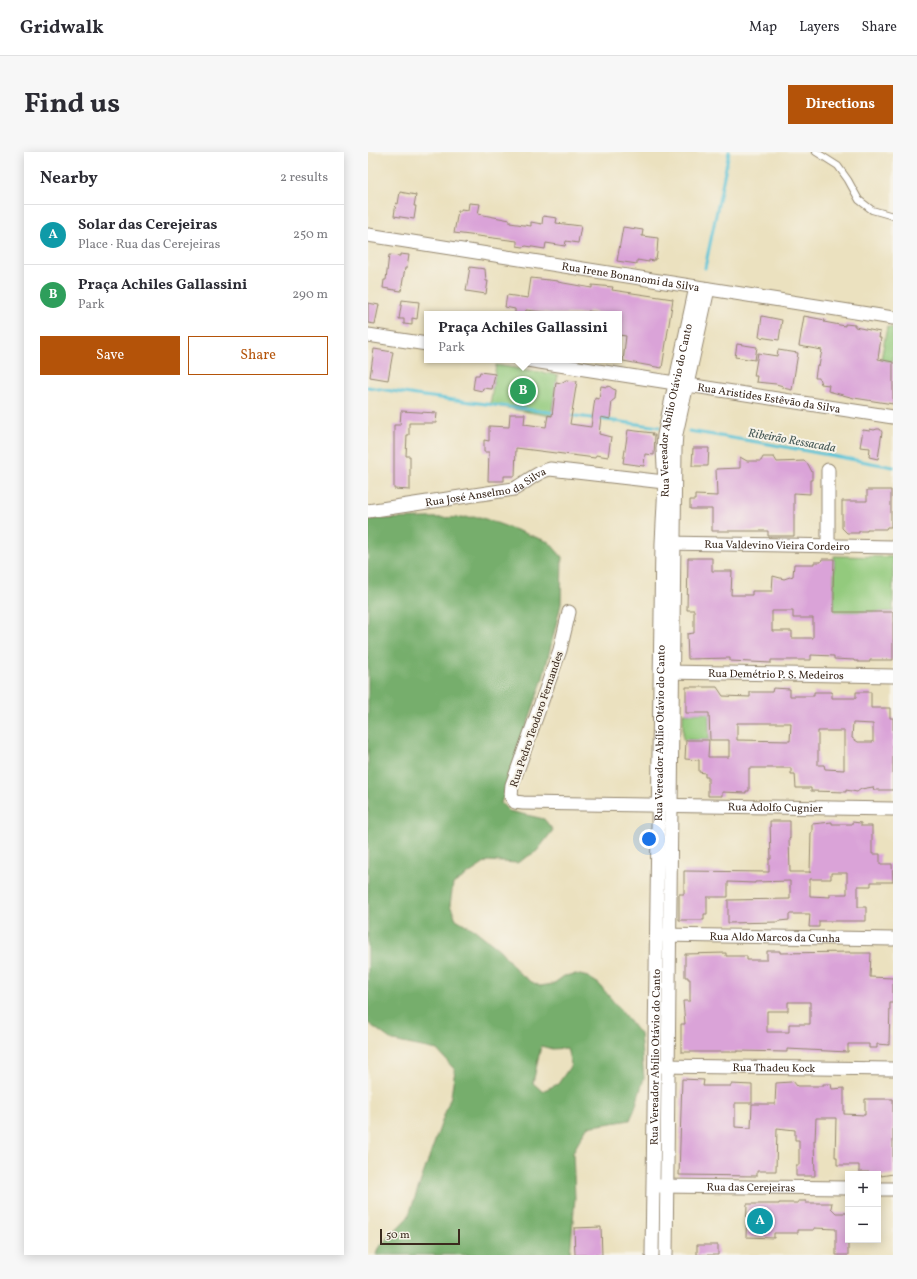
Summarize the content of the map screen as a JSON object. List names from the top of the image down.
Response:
{
  "streets": {
    "street": [
      "Rua Irene Bonanomi da Silva",
      "Rua Aristides Estêvão da Silva",
      "Rua Vereador Abílio Otávio do Canto",
      "Rua José Anselmo da Silva",
      "Rua Valdevino Vieira Cordeiro",
      "Rua Demétrio P. S. Medeiros",
      "Rua Pedro Teodoro Fernandes",
      "Rua Adolfo Cugnier",
      "Rua Aldo Marcos da Cunha",
      "Rua Thadeu Kock",
      "Rua das Cerejeiras"
    ]
  },
  "crossings": [
    ["Rua Irene Bonanomi da Silva", "Rua Vereador Abílio Otávio do Canto"],
    ["Rua Aristides Estêvão da Silva", "Rua Vereador Abílio Otávio do Canto"],
    ["Rua Vereador Abílio Otávio do Canto", "Rua José Anselmo da Silva"],
    ["Rua Vereador Abílio Otávio do Canto", "Rua Valdevino Vieira Cordeiro"],
    ["Rua Vereador Abílio Otávio do Canto", "Rua Demétrio P. S. Medeiros"],
    ["Rua Vereador Abílio Otávio do Canto", "Rua Pedro Teodoro Fernandes"],
    ["Rua Vereador Abílio Otávio do Canto", "Rua Adolfo Cugnier"],
    ["Rua Vereador Abílio Otávio do Canto", "Rua Aldo Marcos da Cunha"],
    ["Rua Vereador Abílio Otávio do Canto", "Rua Thadeu Kock"],
    ["Rua Vereador Abílio Otávio do Canto", "Rua das Cerejeiras"],
    ["Rua Pedro Teodoro Fernandes", "Rua Adolfo Cugnier"]
  ],
  "water": ["Ribeirão Ressacada"],
  "scale_bar": "50 m",
  "page": {
    "header": "Gridwalk",
    "nav": ["Map", "Layers", "Share"],
    "title": "Find us",
    "buttons": [
      "Directions",
      ["Save", "Share"]
    ],
    "heading": ["Nearby", "2 results"],
    "list": [
      {
        "mark": "A",
        "name": "Solar das Cerejeiras",
        "note": "Place · Rua das Cerejeiras",
        "value": "250 m"
      },
      {
        "mark": "B",
        "name": "Praça Achiles Gallassini",
        "note": "Park",
        "value": "290 m"
      }
    ],
    "popup": ["Praça Achiles Gallassini", "Park"],
    "pins": ["B", "A"],
    "map_buttons": ["+", "−"],
    "scale": "50 m"
  }
}
